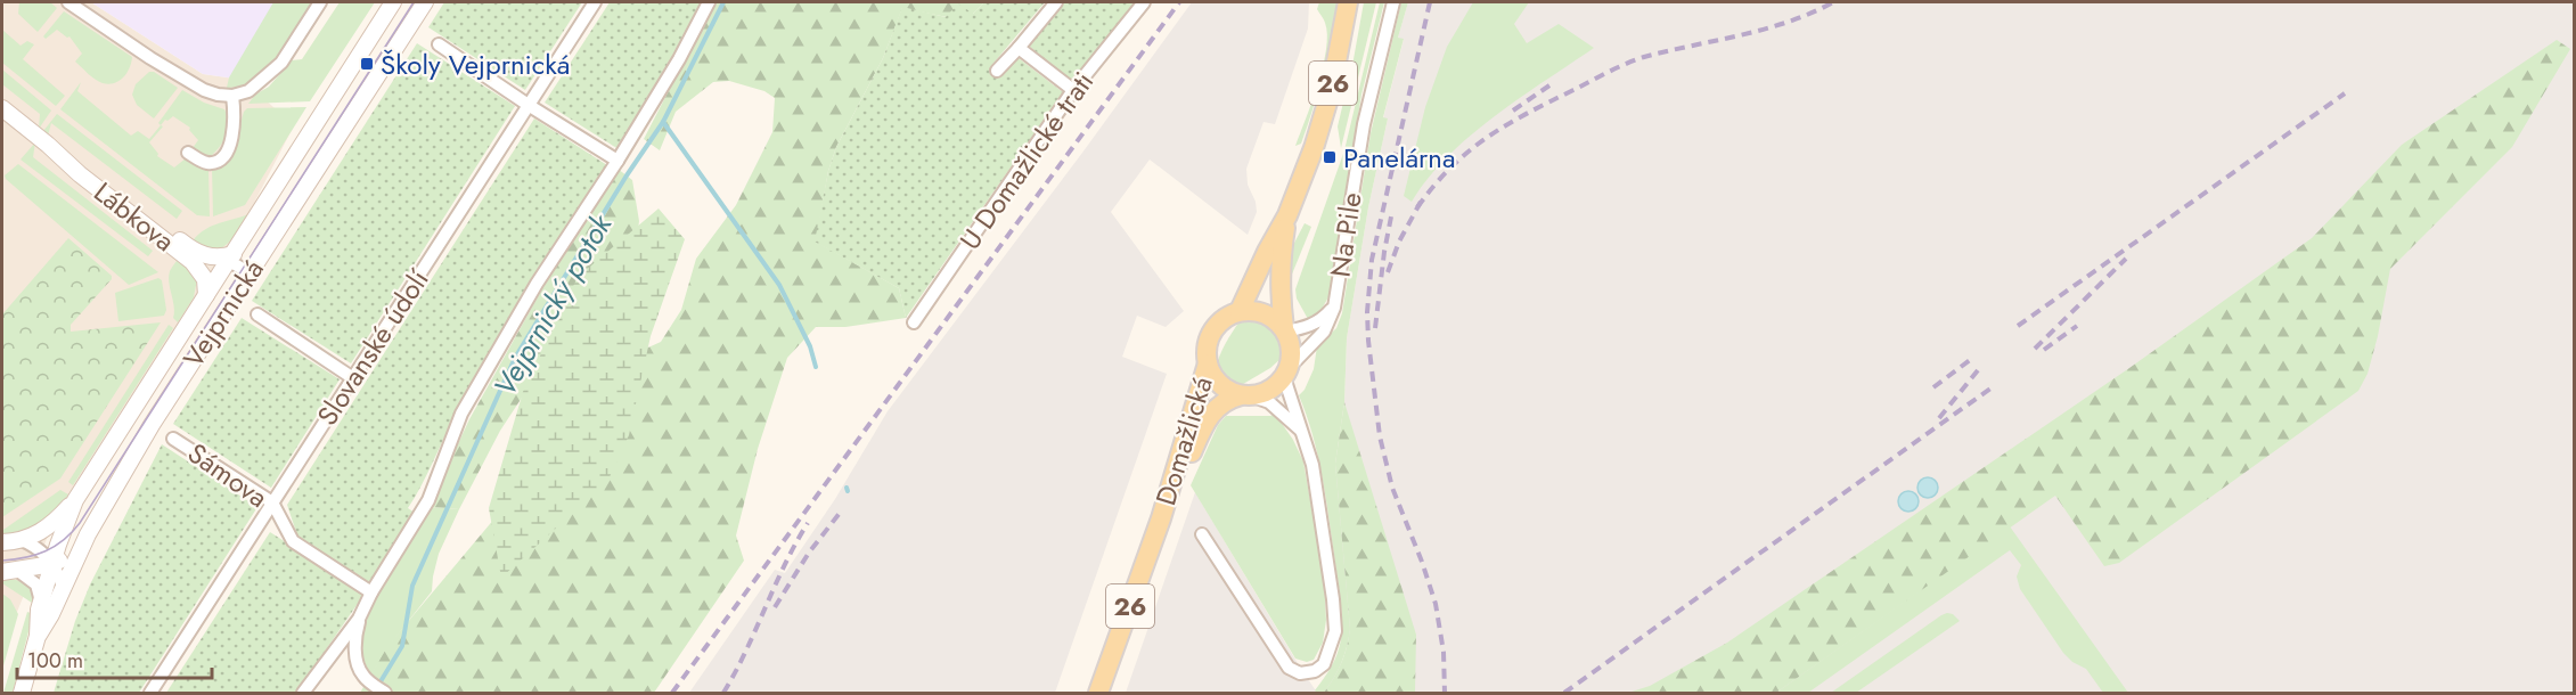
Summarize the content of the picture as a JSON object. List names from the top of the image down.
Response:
{
  "streets": {
    "main road": [
      "26",
      "Lábkova",
      "Vejprnická",
      "Domažlická"
    ],
    "street": [
      "U Domažlické trati",
      "Na Pile",
      "Slovanské údolí",
      "Sámova"
    ]
  },
  "crossings": [
    ["Lábkova", "Vejprnická"],
    ["Na Pile", "Domažlická"],
    ["Slovanské údolí", "Sámova"]
  ],
  "water": ["Vejprnický potok"],
  "places": {
    "transit": ["Školy Vejprnická", "Panelárna"]
  },
  "scale_bar": "100 m"
}
